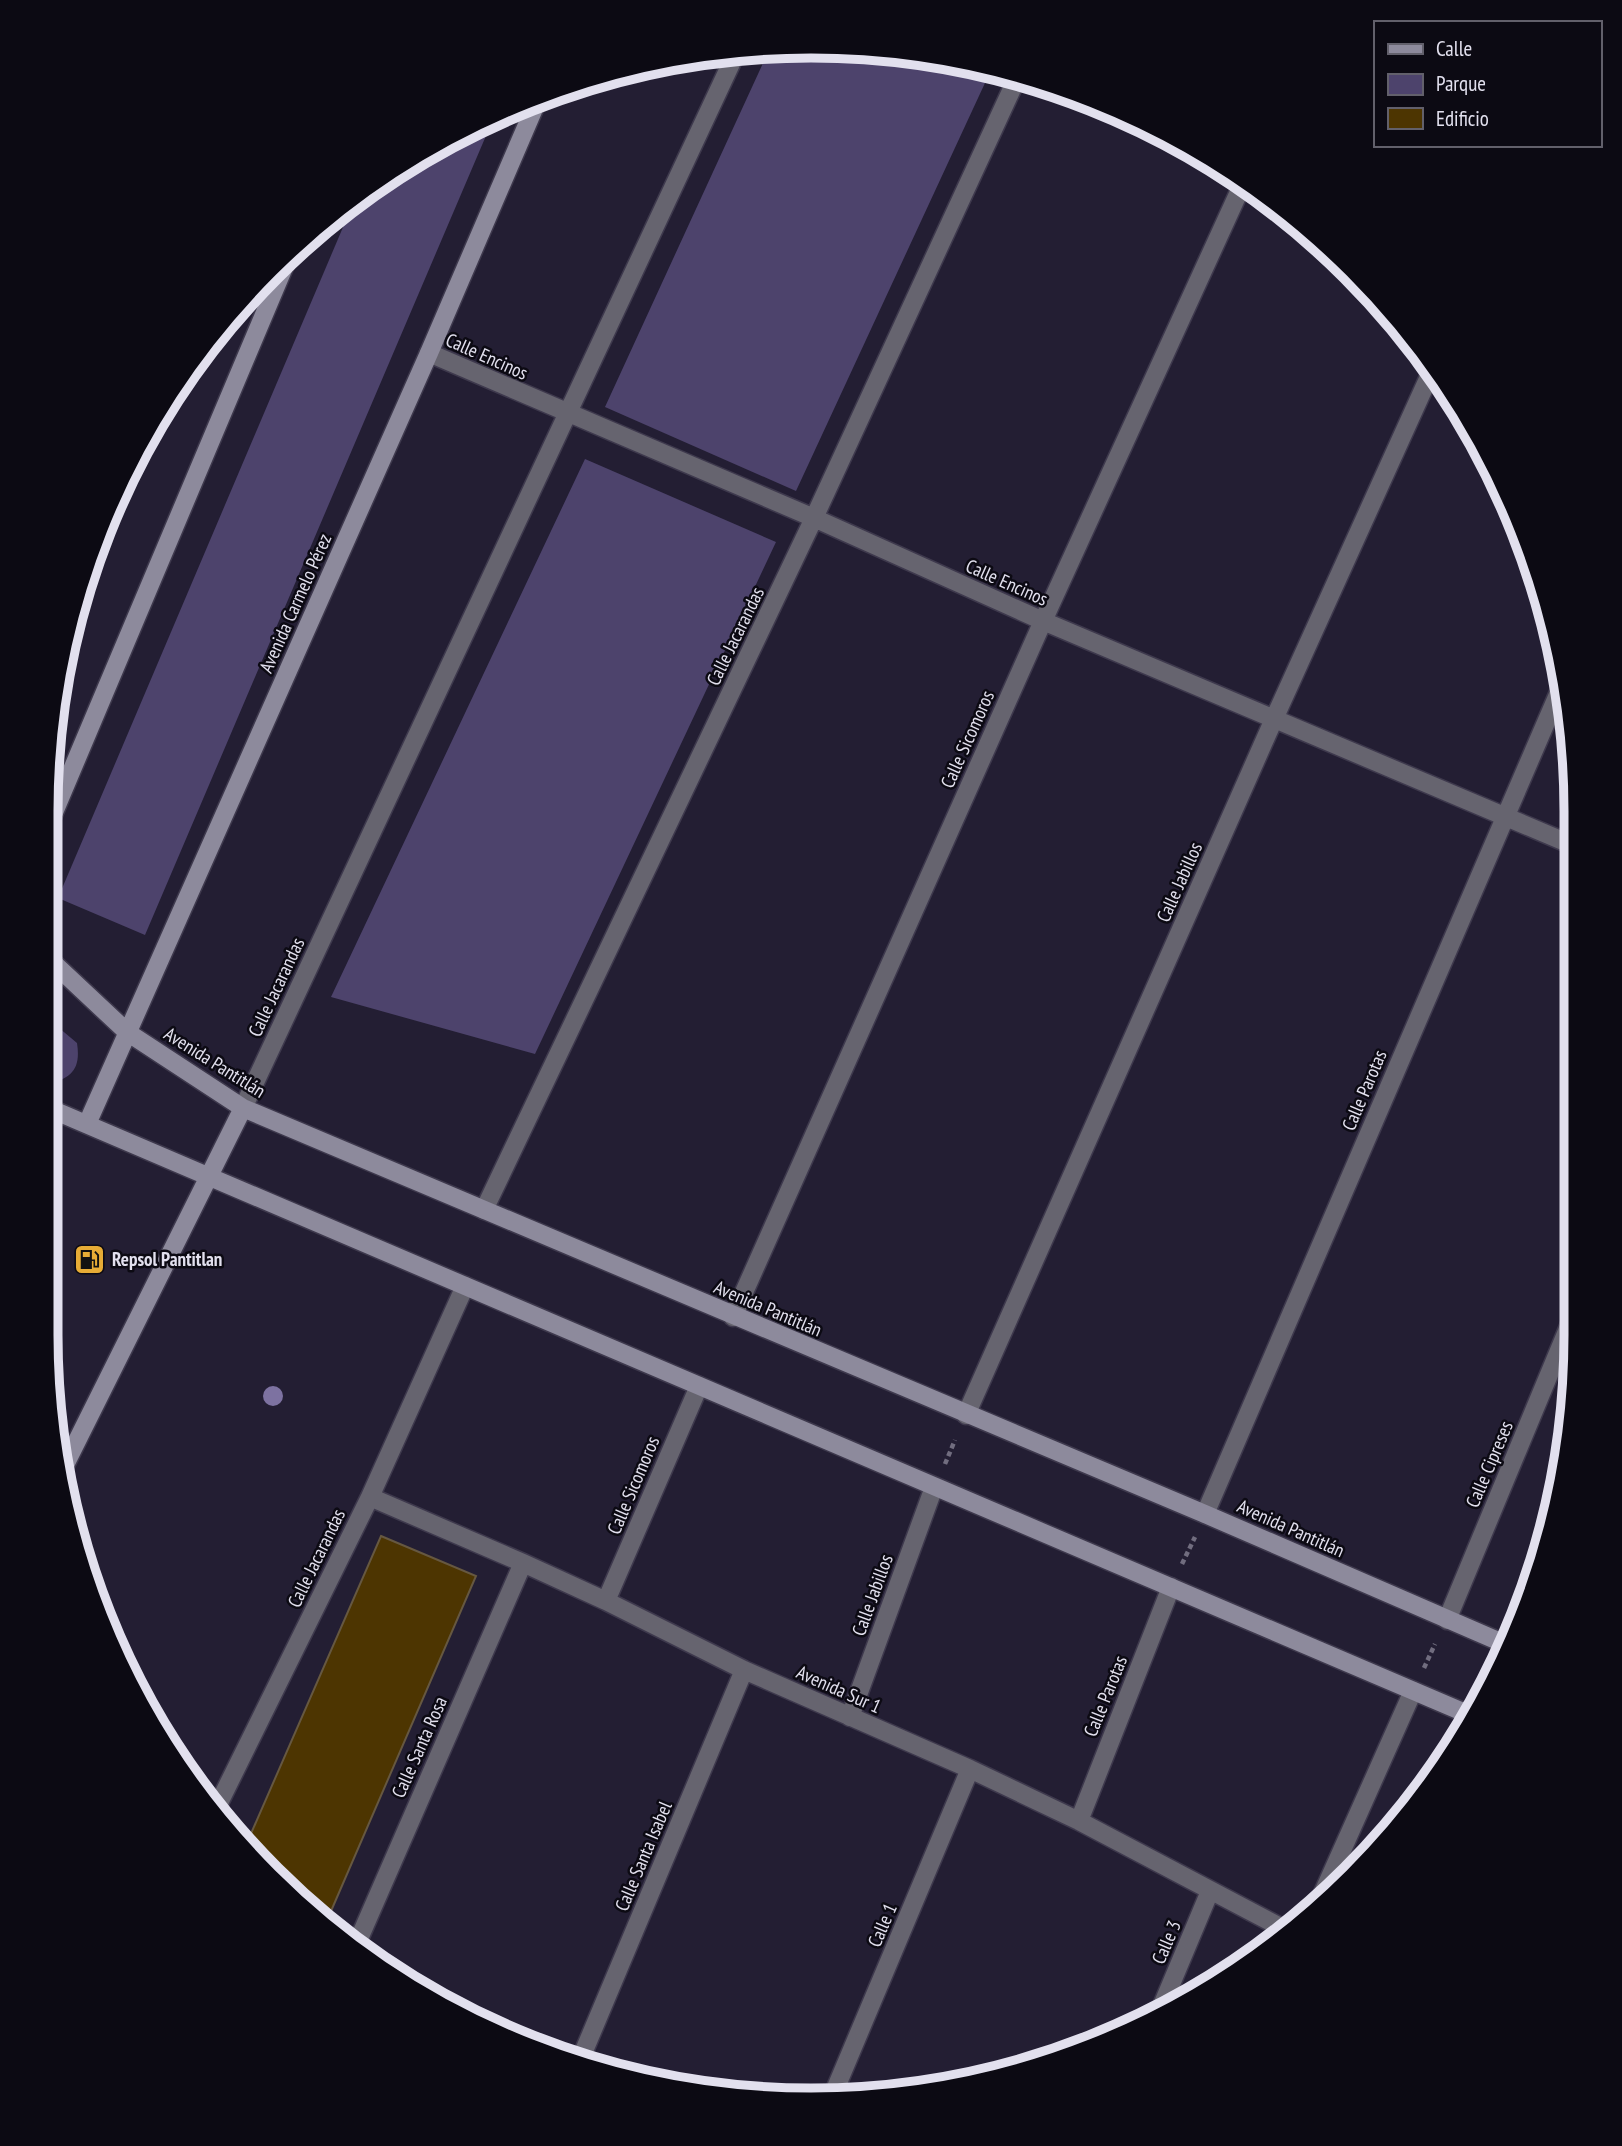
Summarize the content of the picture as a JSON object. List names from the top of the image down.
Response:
{
  "streets": {
    "main road": ["Avenida Carmelo Pérez", "Calle Jacarandas", "Avenida Pantitlán"],
    "street": [
      "Calle Encinos",
      "Calle Sicomoros",
      "Calle Jabillos",
      "Calle Parotas",
      "Calle Cipreses",
      "Avenida Sur 1",
      "Calle Santa Rosa",
      "Calle Santa Isabel",
      "Calle 1",
      "Calle 3"
    ]
  },
  "crossings": [
    ["Calle Encinos", "Avenida Carmelo Pérez"],
    ["Calle Encinos", "Calle Jacarandas"],
    ["Calle Encinos", "Calle Sicomoros"],
    ["Calle Encinos", "Calle Jabillos"],
    ["Calle Encinos", "Calle Parotas"],
    ["Avenida Carmelo Pérez", "Avenida Pantitlán"],
    ["Calle Jacarandas", "Avenida Pantitlán"],
    ["Calle Jacarandas", "Avenida Sur 1"],
    ["Calle Sicomoros", "Avenida Pantitlán"],
    ["Calle Sicomoros", "Avenida Sur 1"],
    ["Calle Jabillos", "Avenida Pantitlán"],
    ["Calle Jabillos", "Avenida Sur 1"],
    ["Avenida Pantitlán", "Calle Parotas"],
    ["Avenida Pantitlán", "Calle Cipreses"],
    ["Calle Parotas", "Avenida Sur 1"],
    ["Avenida Sur 1", "Calle Santa Rosa"],
    ["Avenida Sur 1", "Calle Santa Isabel"],
    ["Avenida Sur 1", "Calle 1"],
    ["Avenida Sur 1", "Calle 3"]
  ],
  "places": {
    "fuel station": ["Repsol Pantitlan"]
  },
  "legend": ["Calle", "Parque", "Edificio"]
}
